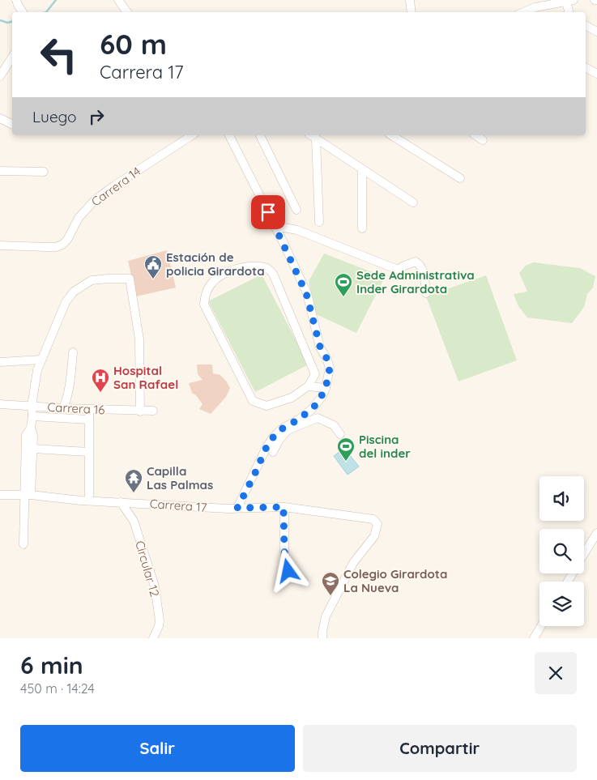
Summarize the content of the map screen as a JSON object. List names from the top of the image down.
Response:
{
  "streets": {
    "street": [
      "Carrera 14",
      "Carrera 16",
      "Carrera 17",
      "Circular 12"
    ]
  },
  "crossings": [
    ["Carrera 17", "Circular 12"]
  ],
  "places": {
    "public building": ["Estación de policia Girardota"],
    "sports": ["Sede Administrativa Inder Girardota", "Piscina del inder"],
    "hospital": ["Hospital San Rafael"],
    "temple": ["Capilla Las Palmas"],
    "school or university": ["Colegio Girardota La Nueva"]
  },
  "page": {
    "turn": ["60 m", "Carrera 17"],
    "then": "Luego",
    "heading": ["6 min", "450 m · 14:24"],
    "buttons": ["Salir", "Compartir"]
  }
}
